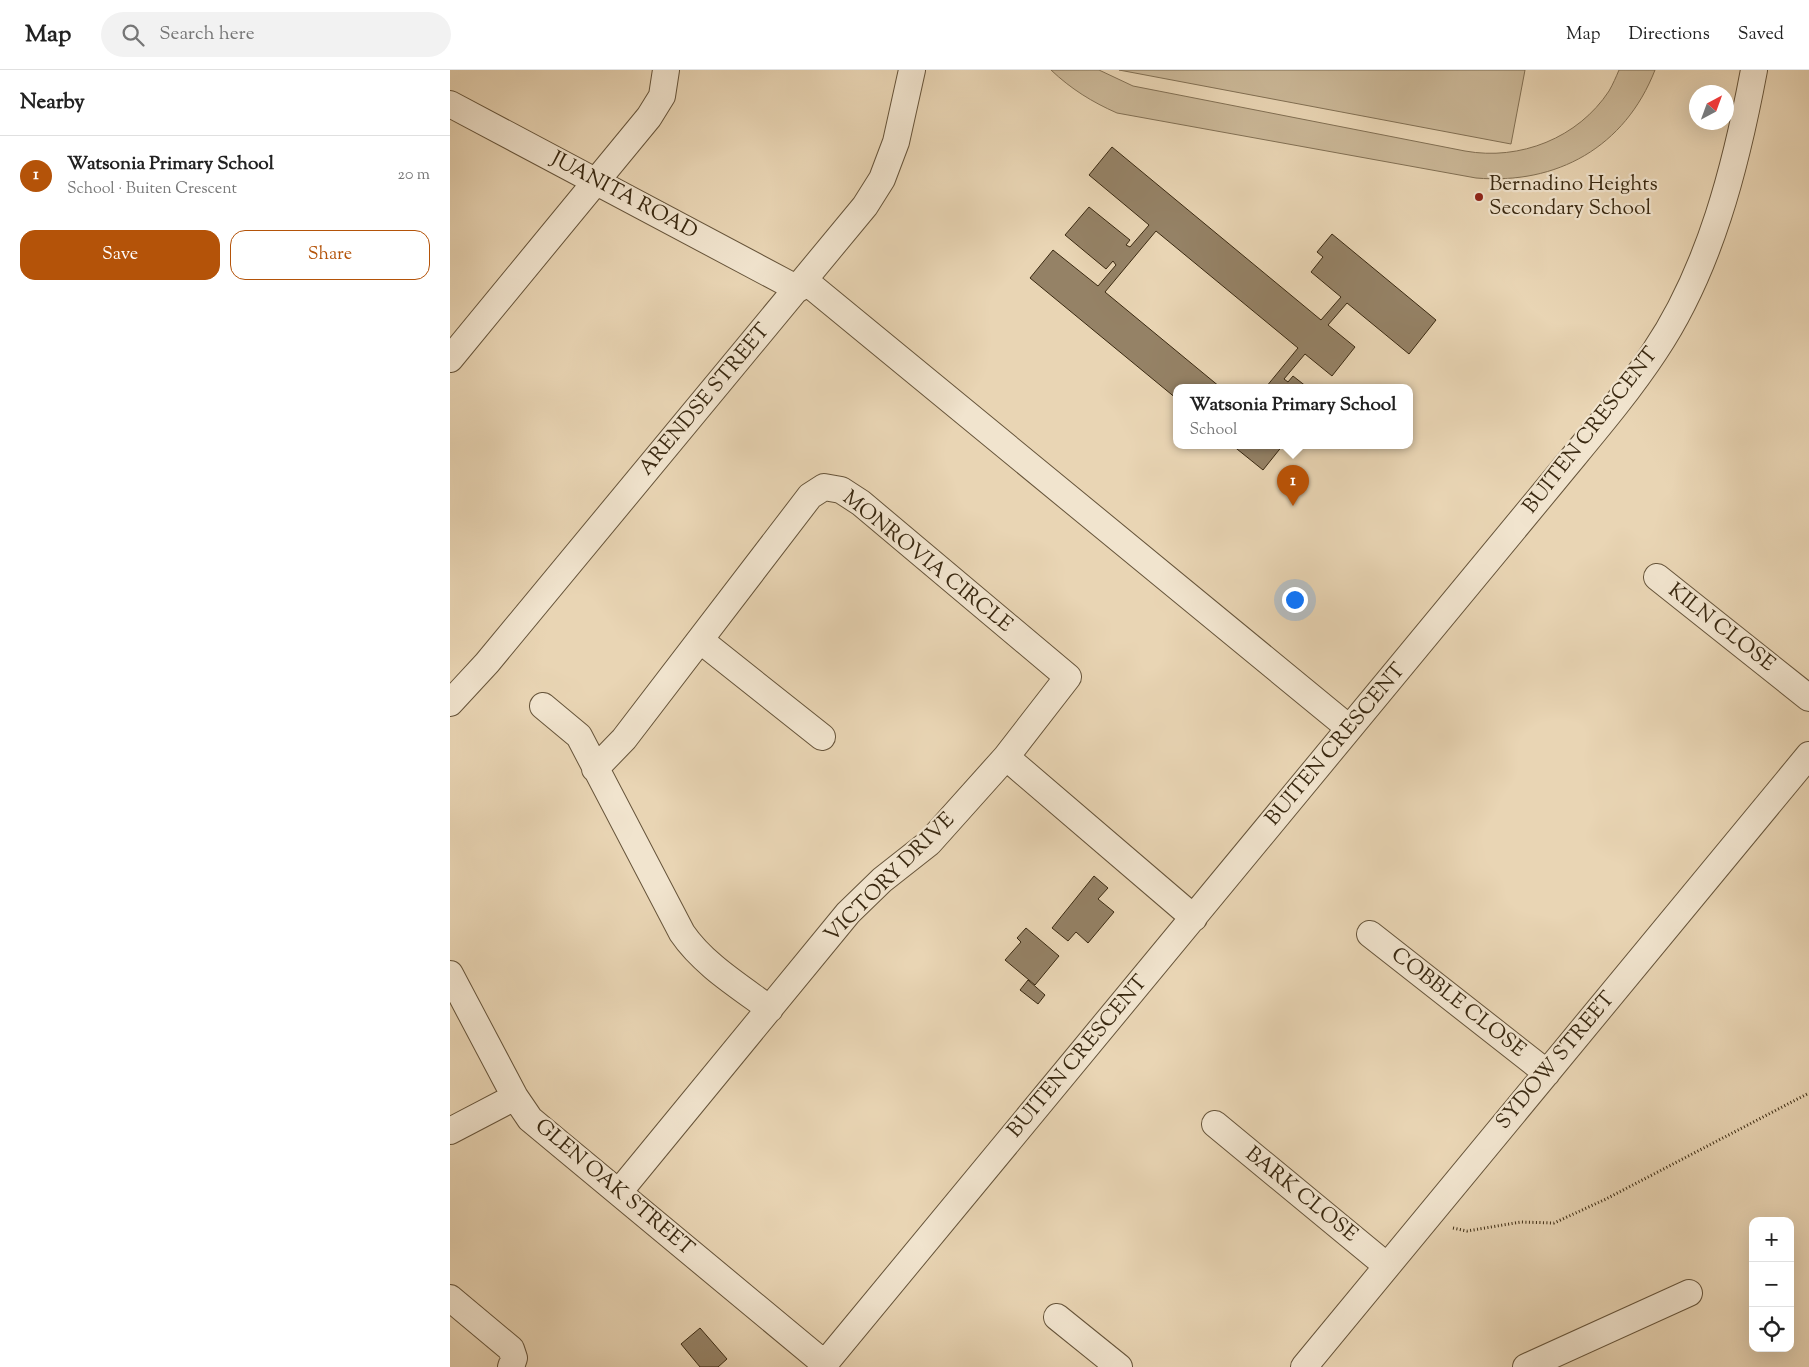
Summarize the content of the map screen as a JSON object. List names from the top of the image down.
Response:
{
  "streets": {
    "street": [
      "JUANITA ROAD",
      "ARENDSE STREET",
      "BUITEN CRESCENT",
      "MONROVIA CIRCLE",
      "KILN CLOSE",
      "VICTORY DRIVE",
      "COBBLE CLOSE",
      "SYDOW STREET",
      "GLEN OAK STREET",
      "BARK CLOSE"
    ]
  },
  "crossings": [
    ["JUANITA ROAD", "ARENDSE STREET"],
    ["JUANITA ROAD", "BUITEN CRESCENT"],
    ["BUITEN CRESCENT", "GLEN OAK STREET"],
    ["MONROVIA CIRCLE", "VICTORY DRIVE"],
    ["VICTORY DRIVE", "GLEN OAK STREET"],
    ["COBBLE CLOSE", "SYDOW STREET"],
    ["SYDOW STREET", "BARK CLOSE"]
  ],
  "places": ["Bernadino Heights Secondary School"],
  "north": "top right",
  "page": {
    "header": "Map",
    "search": "Search here",
    "nav": ["Map", "Directions", "Saved"],
    "heading": "Nearby",
    "list": [
      {
        "mark": "1",
        "name": "Watsonia Primary School",
        "note": "School · Buiten Crescent",
        "value": "20 m"
      }
    ],
    "buttons": ["Save", "Share"],
    "popup": ["Watsonia Primary School", "School"],
    "pins": "1",
    "map_buttons": ["+", "−"]
  }
}
